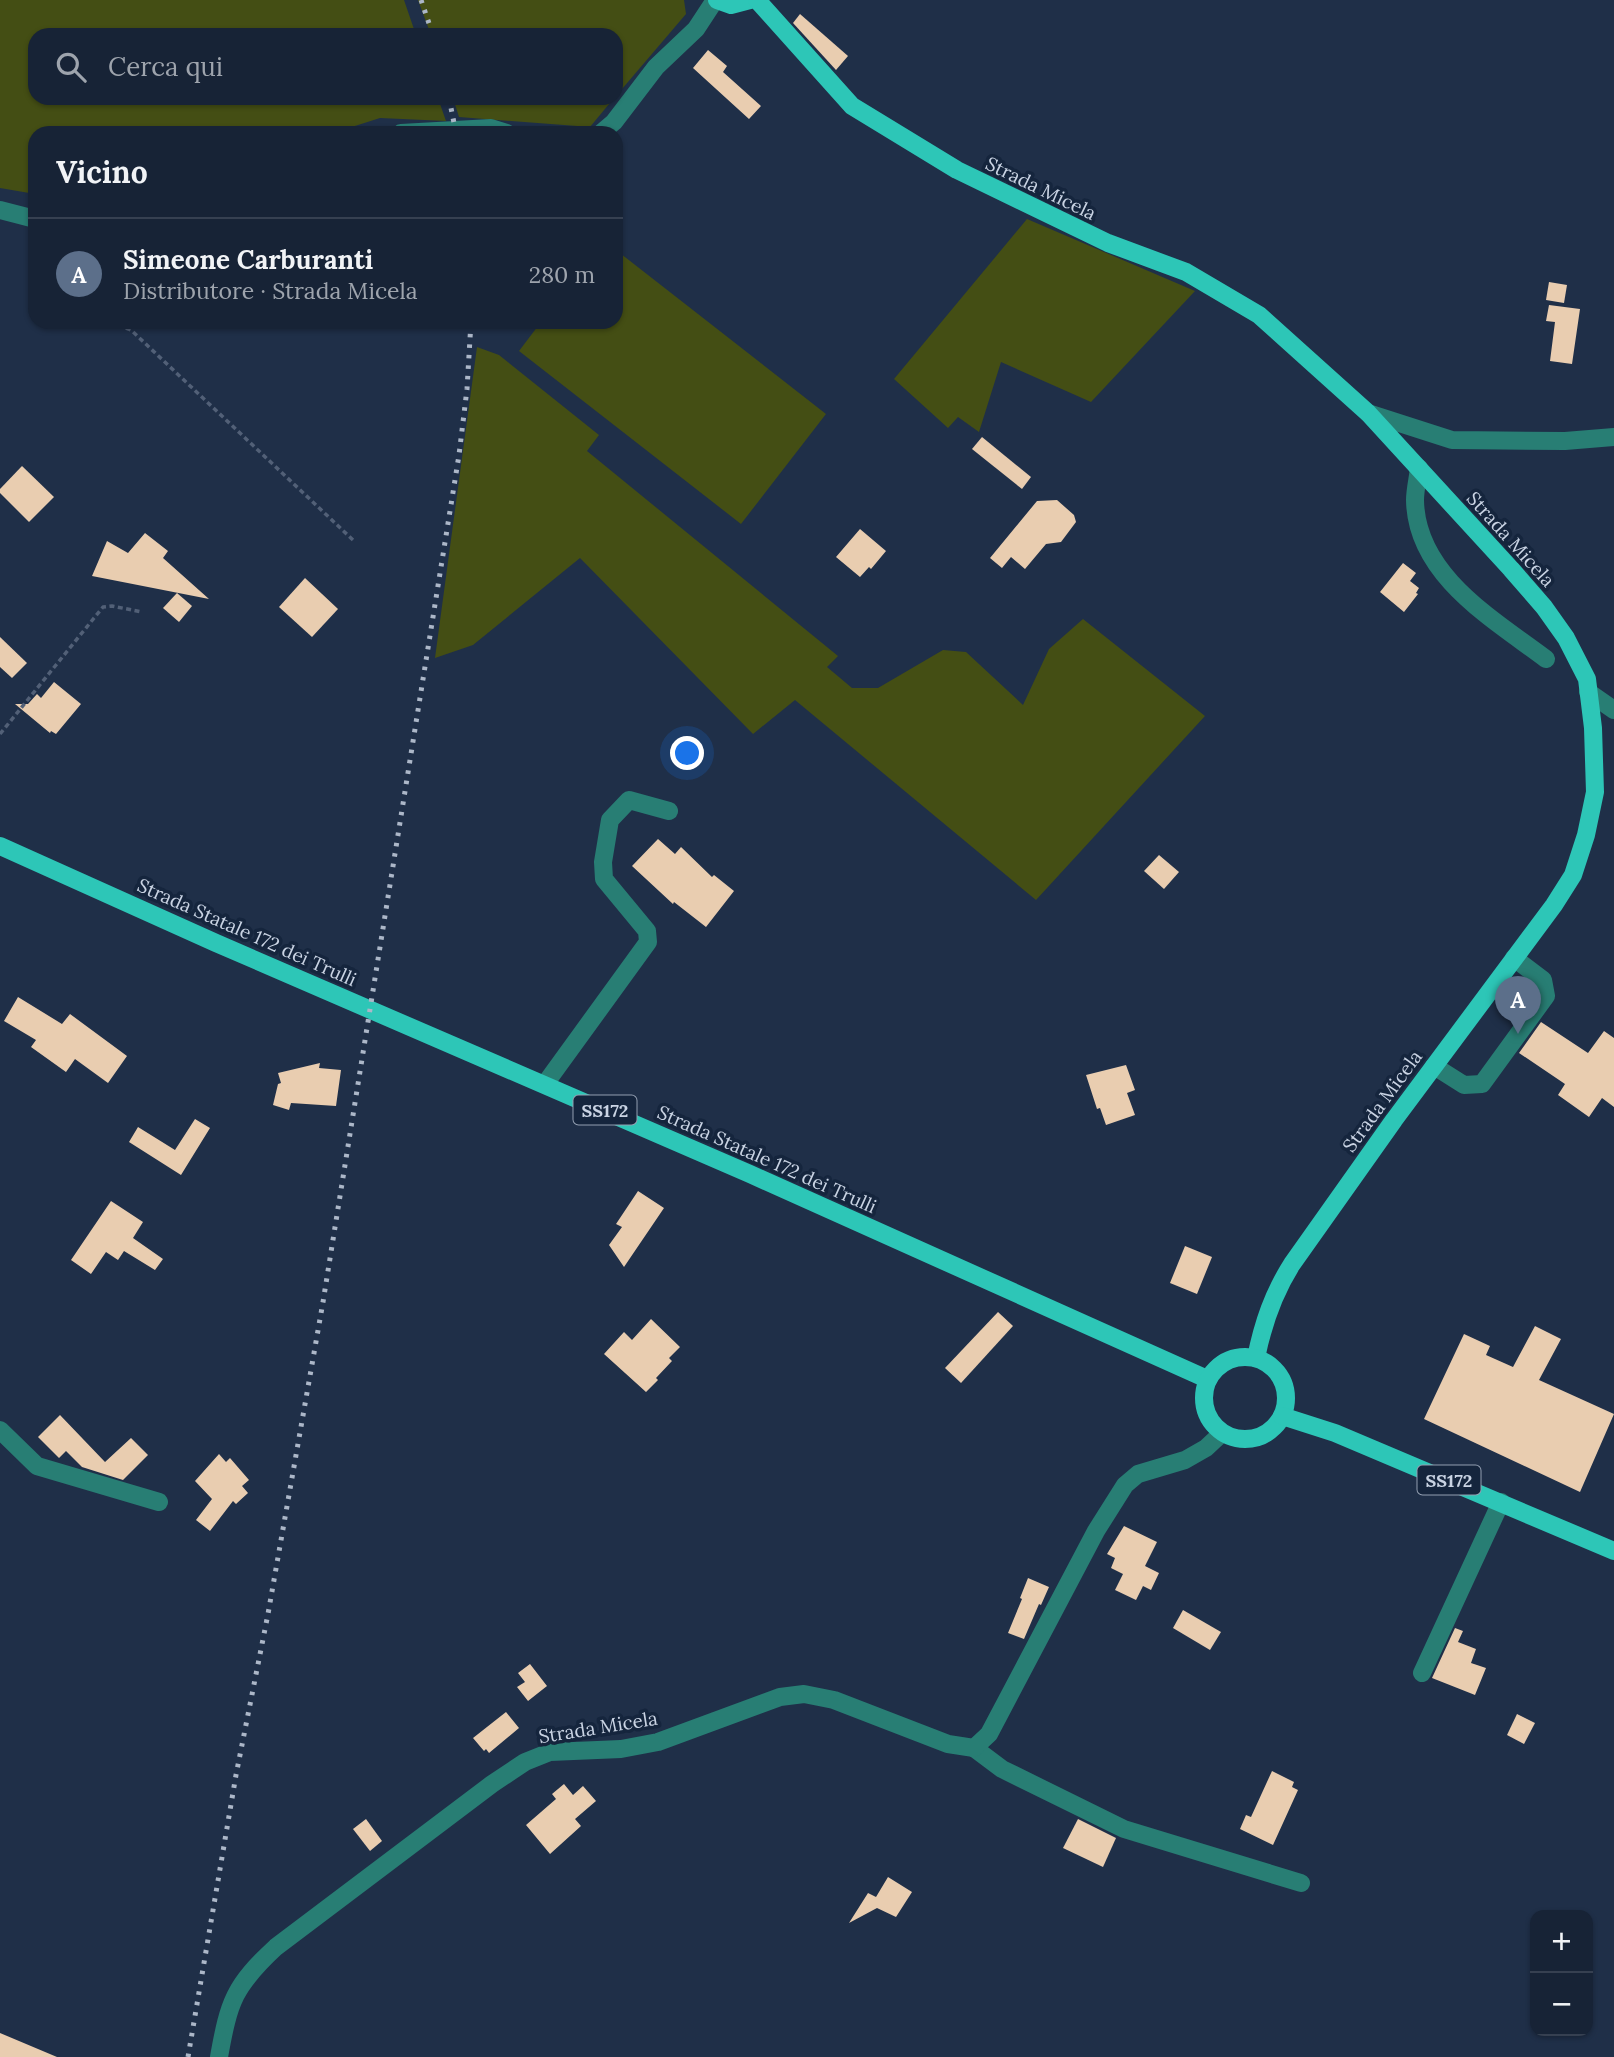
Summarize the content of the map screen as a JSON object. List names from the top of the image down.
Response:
{
  "streets": {
    "main road": ["Strada Micela", "Strada Statale 172 dei Trulli", "SS172"]
  },
  "crossings": [
    ["Strada Micela", "Strada Statale 172 dei Trulli"],
    ["Strada Micela", "SS172"],
    ["Strada Statale 172 dei Trulli", "SS172"]
  ],
  "page": {
    "search": "Cerca qui",
    "heading": "Vicino",
    "list": [
      {
        "mark": "A",
        "name": "Simeone Carburanti",
        "note": "Distributore · Strada Micela",
        "value": "280 m"
      }
    ],
    "pins": "A",
    "map_buttons": ["+", "−"]
  }
}
